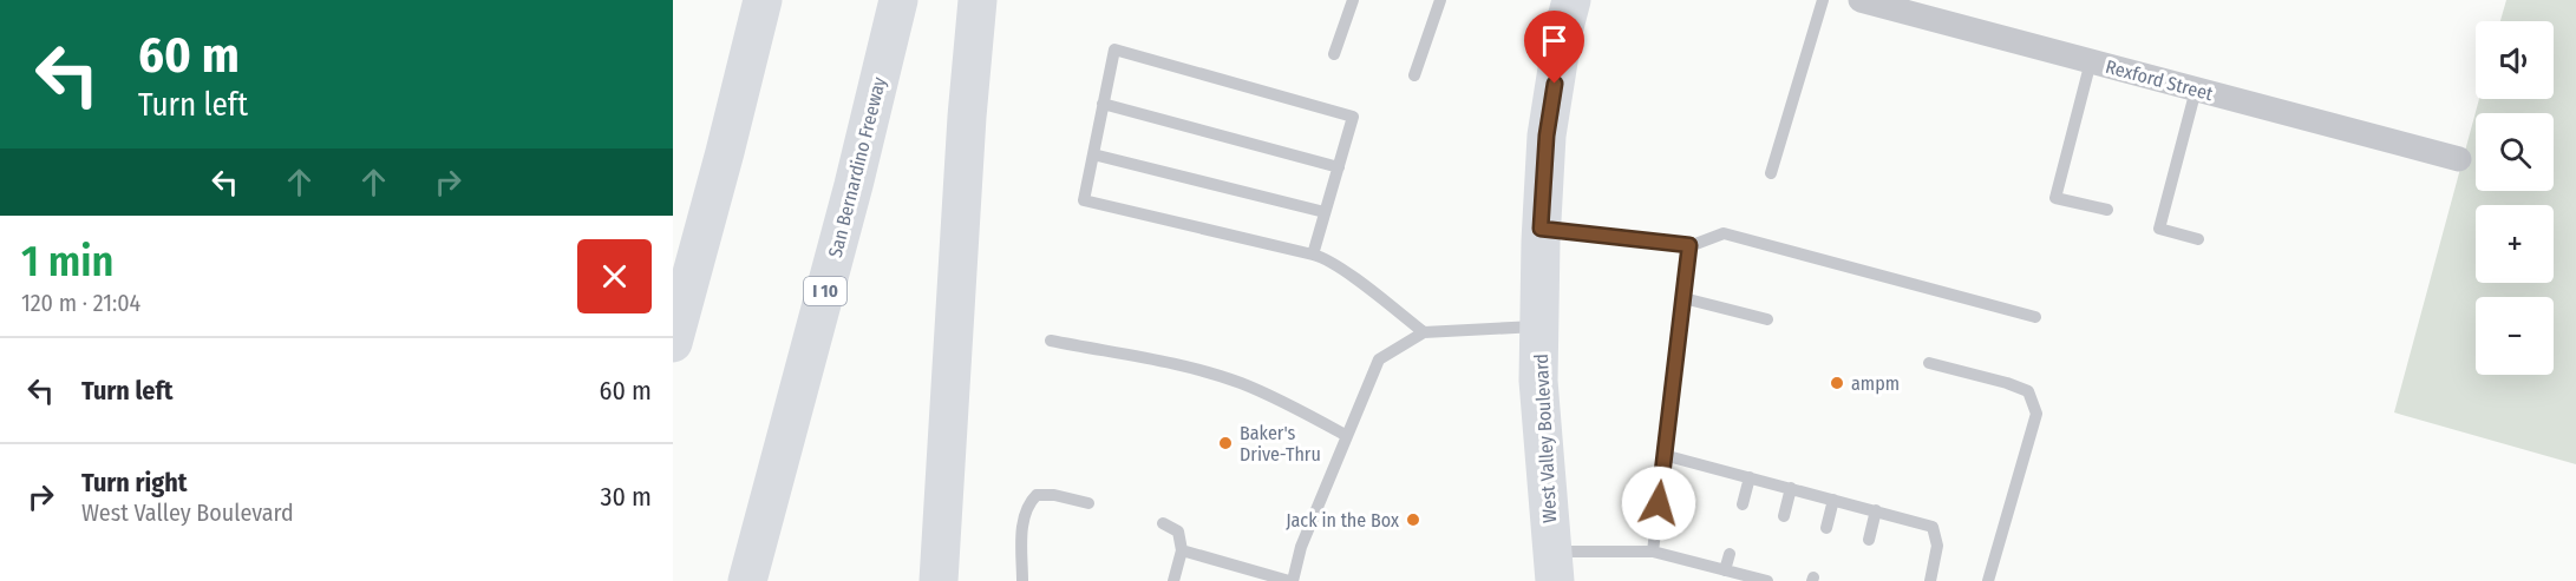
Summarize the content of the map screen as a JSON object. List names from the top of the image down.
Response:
{
  "streets": {
    "main road": ["San Bernardino Freeway", "I 10", "West Valley Boulevard"],
    "street": ["Rexford Street"]
  },
  "places": ["ampm", "Baker's Drive-Thru", "Jack in the Box"],
  "page": {
    "turn": ["60 m", "Turn left"],
    "map_buttons": ["+", "−"],
    "heading": ["1 min", "120 m · 21:04"],
    "list": [
      {
        "name": "Turn left",
        "value": "60 m"
      },
      {
        "name": "Turn right",
        "note": "West Valley Boulevard",
        "value": "30 m"
      }
    ]
  }
}
